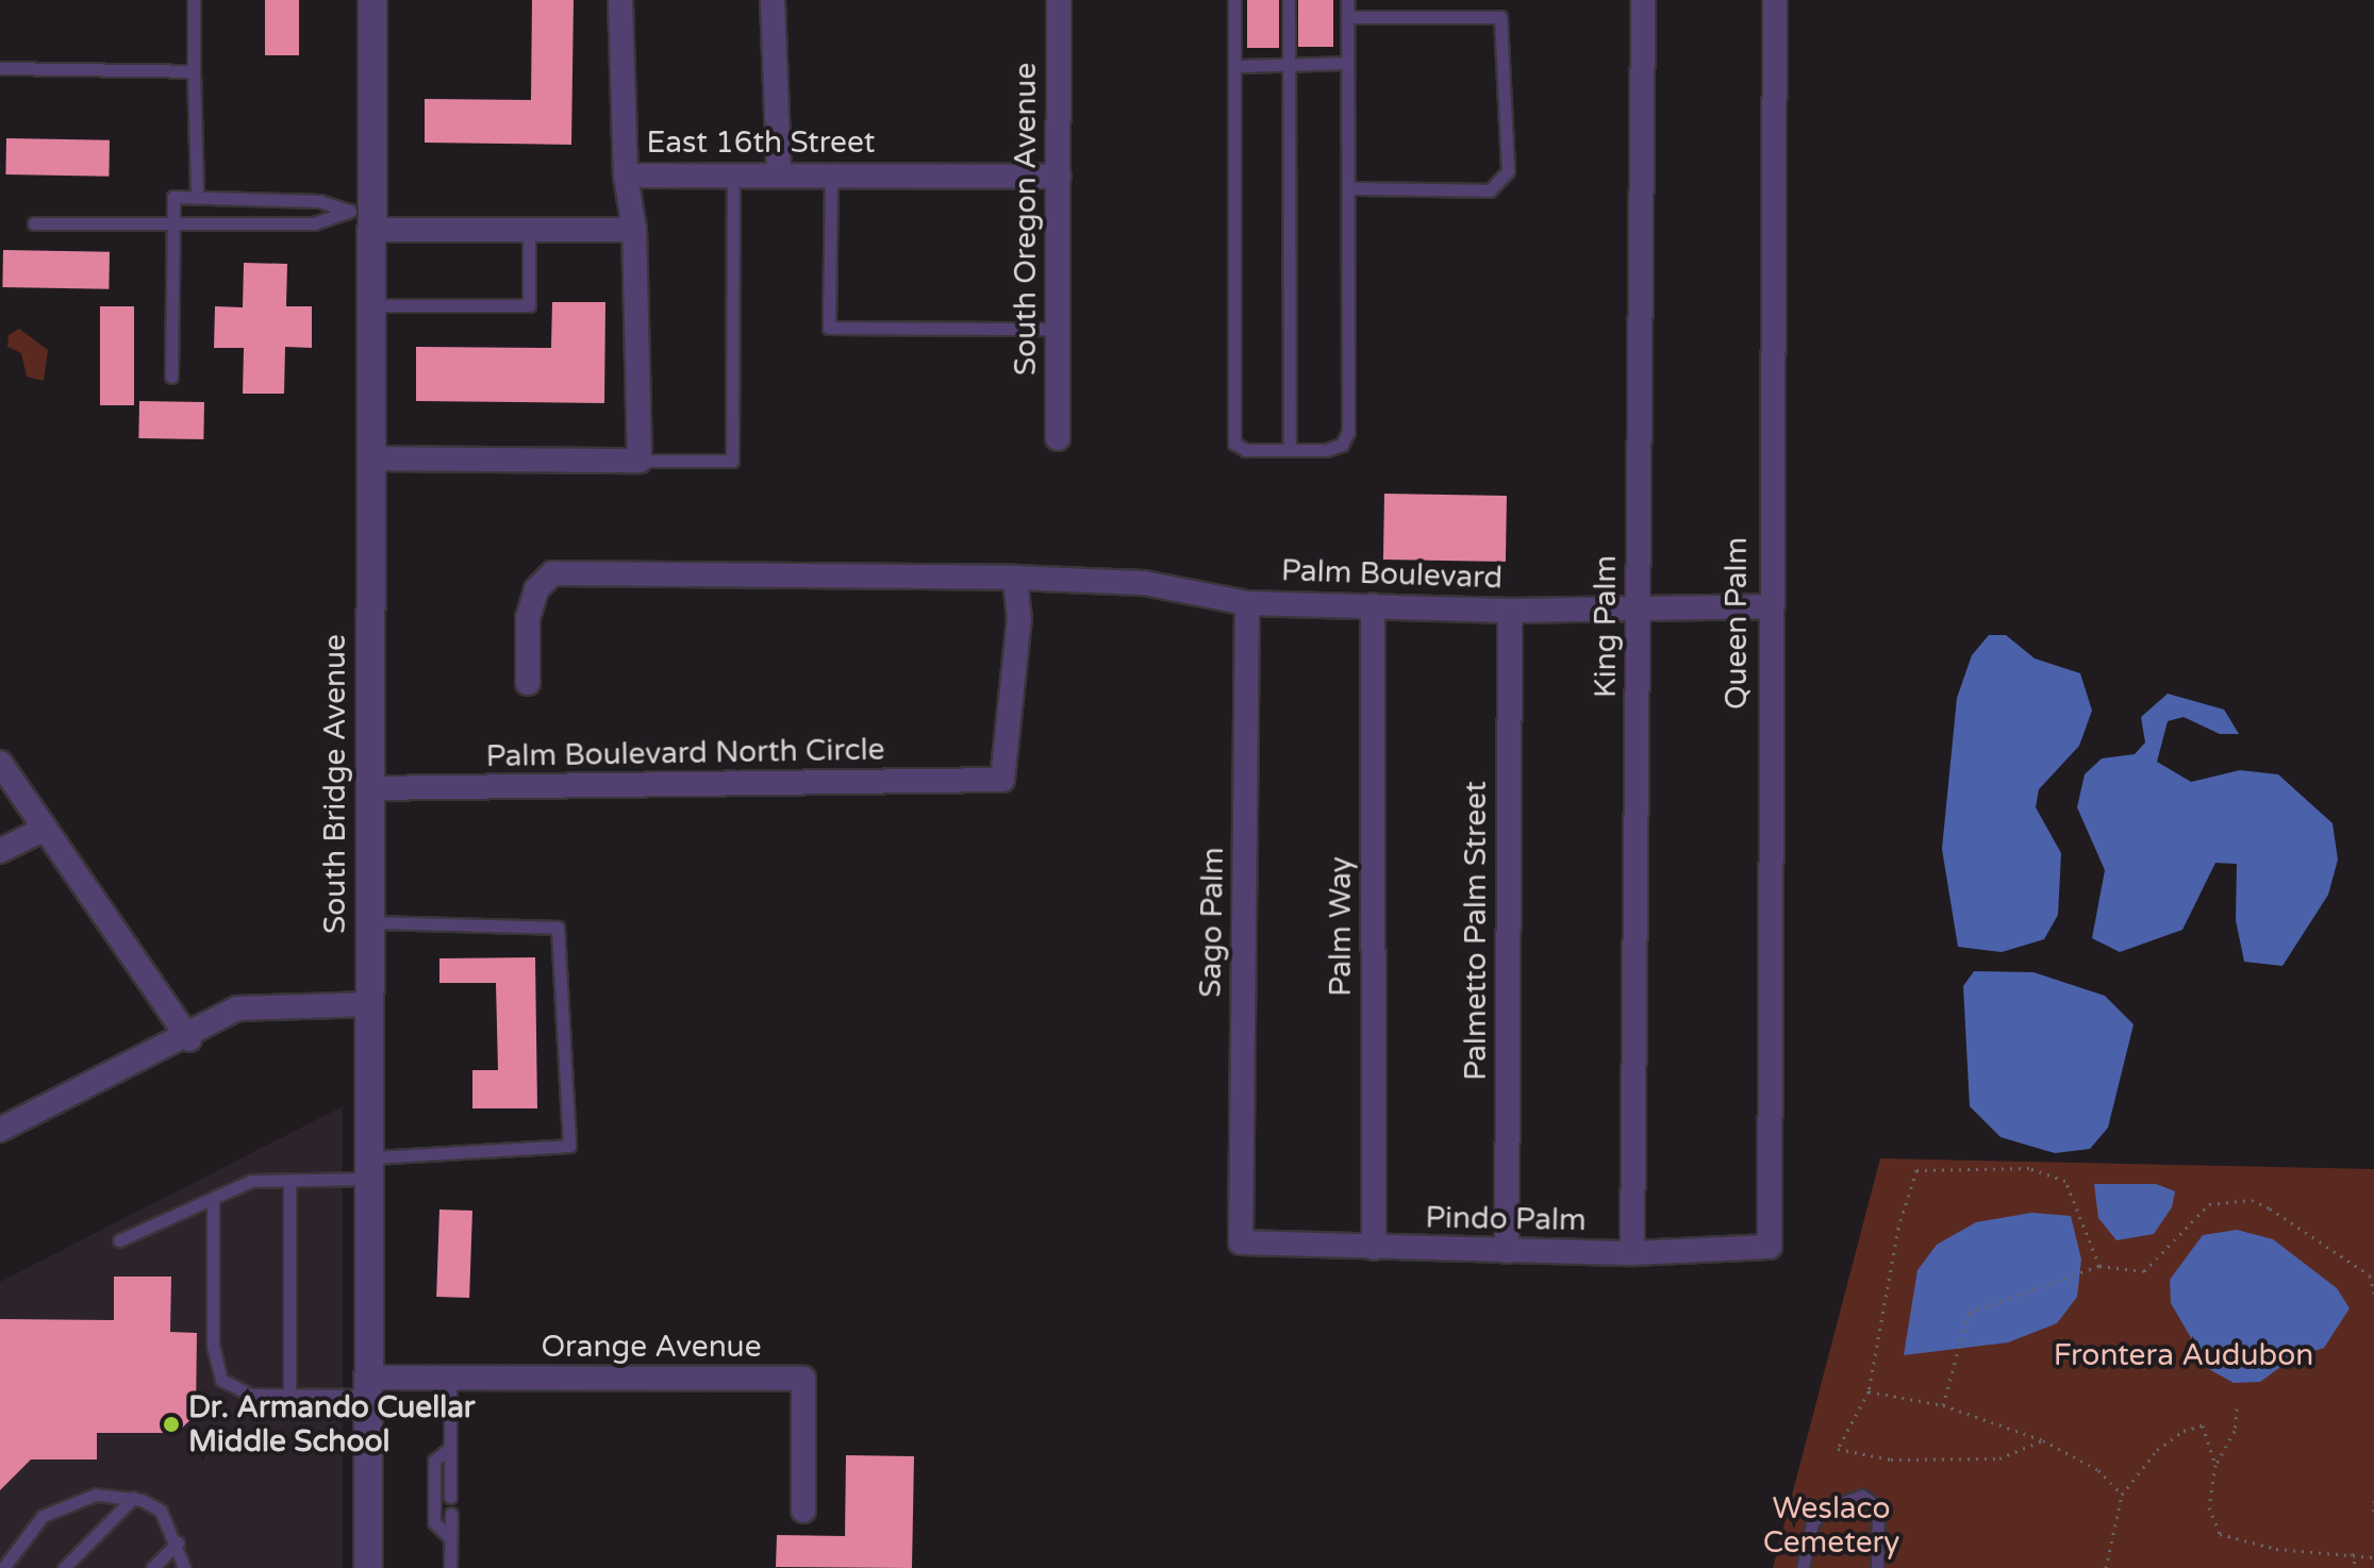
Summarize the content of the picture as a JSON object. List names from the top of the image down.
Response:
{
  "streets": {
    "street": [
      "East 16th Street",
      "South Oregon Avenue",
      "Palm Boulevard",
      "Queen Palm",
      "King Palm",
      "Palm Boulevard North Circle",
      "South Bridge Avenue",
      "Sago Palm",
      "Palm Way",
      "Palmetto Palm Street",
      "Pindo Palm",
      "Orange Avenue"
    ]
  },
  "crossings": [
    ["East 16th Street", "South Oregon Avenue"],
    ["Palm Boulevard", "Queen Palm"],
    ["Palm Boulevard", "King Palm"],
    ["Palm Boulevard", "Palm Boulevard North Circle"],
    ["Palm Boulevard", "Sago Palm"],
    ["Palm Boulevard", "Palm Way"],
    ["Palm Boulevard", "Palmetto Palm Street"],
    ["Queen Palm", "Pindo Palm"],
    ["King Palm", "Pindo Palm"],
    ["Palm Boulevard North Circle", "South Bridge Avenue"],
    ["South Bridge Avenue", "Orange Avenue"],
    ["Sago Palm", "Pindo Palm"],
    ["Palm Way", "Pindo Palm"],
    ["Palmetto Palm Street", "Pindo Palm"]
  ],
  "parks": ["Frontera Audubon", "Weslaco Cemetery"],
  "places": ["Dr. Armando Cuellar Middle School"]
}
